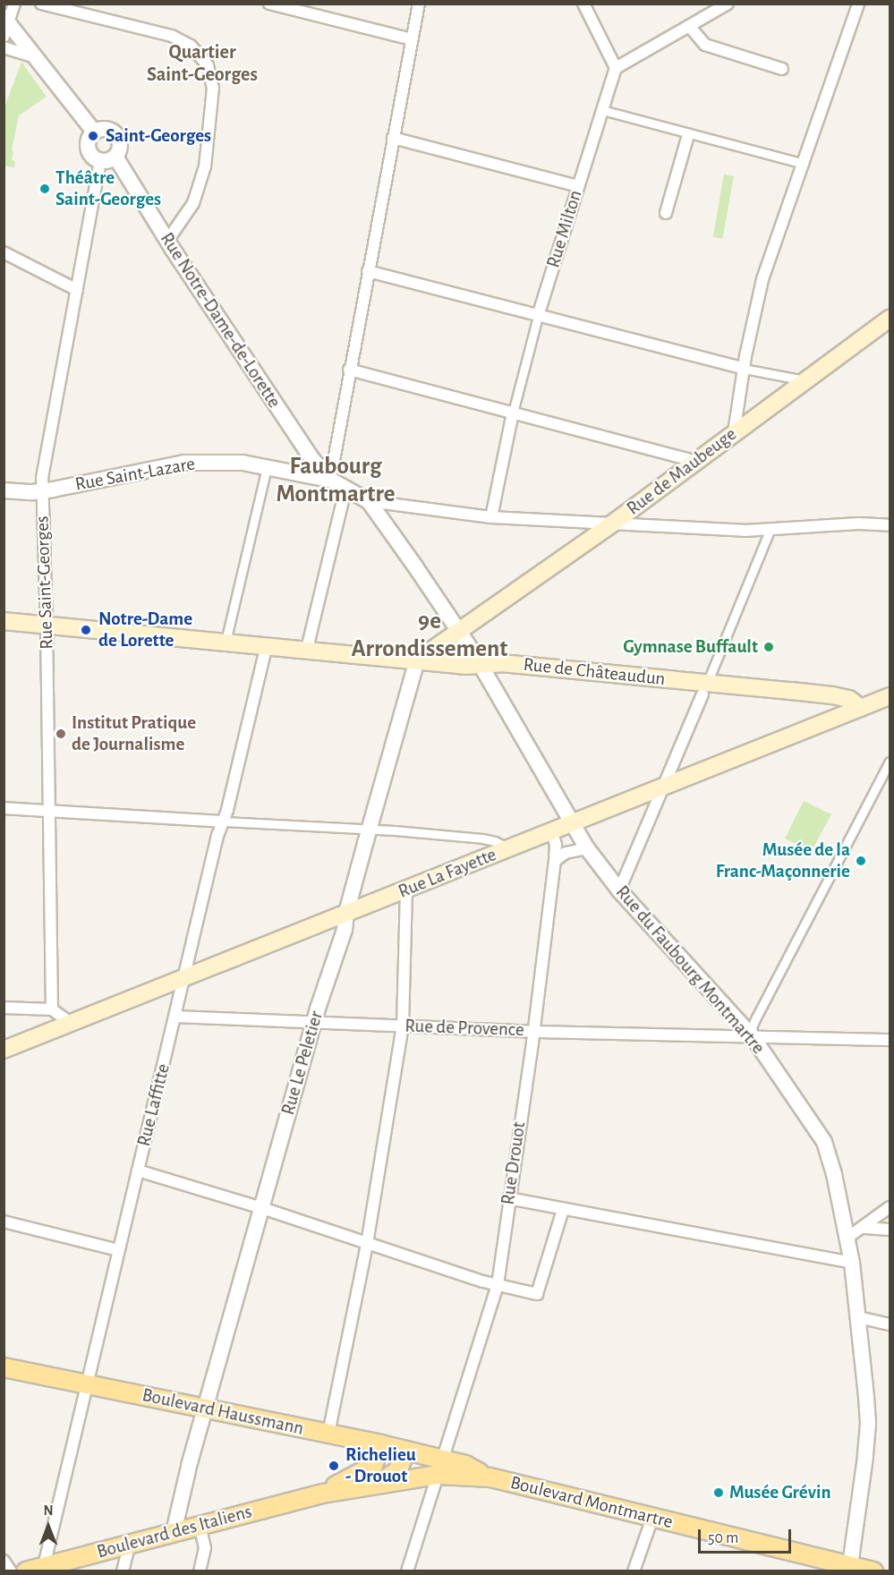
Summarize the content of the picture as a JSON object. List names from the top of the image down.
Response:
{
  "streets": {
    "main road": [
      "Rue de Maubeuge",
      "Rue de Châteaudun",
      "Rue La Fayette",
      "Boulevard Haussmann",
      "Boulevard Montmartre",
      "Boulevard des Italiens"
    ],
    "street": [
      "Rue Milton",
      "Rue Notre-Dame-de-Lorette",
      "Rue Saint-Lazare",
      "Rue Saint-Georges",
      "Rue du Faubourg Montmartre",
      "Rue de Provence",
      "Rue Le Peletier",
      "Rue Laffitte",
      "Rue Drouot"
    ]
  },
  "crossings": [
    ["Rue Notre-Dame-de-Lorette", "Rue Saint-Lazare"],
    ["Rue Notre-Dame-de-Lorette", "Rue Saint-Georges"],
    ["Rue Notre-Dame-de-Lorette", "Rue du Faubourg Montmartre"],
    ["Rue de Maubeuge", "Rue de Châteaudun"],
    ["Rue de Maubeuge", "Rue du Faubourg Montmartre"],
    ["Rue de Maubeuge", "Rue Le Peletier"],
    ["Rue Saint-Lazare", "Rue Saint-Georges"],
    ["Rue Saint-Lazare", "Rue du Faubourg Montmartre"],
    ["Rue Saint-Georges", "Rue de Châteaudun"],
    ["Rue de Châteaudun", "Rue La Fayette"],
    ["Rue de Châteaudun", "Rue du Faubourg Montmartre"],
    ["Rue de Châteaudun", "Rue Le Peletier"],
    ["Rue de Châteaudun", "Rue Laffitte"],
    ["Rue La Fayette", "Rue du Faubourg Montmartre"],
    ["Rue La Fayette", "Rue Le Peletier"],
    ["Rue La Fayette", "Rue Laffitte"],
    ["Rue La Fayette", "Rue Drouot"],
    ["Rue du Faubourg Montmartre", "Rue de Provence"],
    ["Rue du Faubourg Montmartre", "Boulevard Montmartre"],
    ["Rue de Provence", "Rue Le Peletier"],
    ["Rue de Provence", "Rue Laffitte"],
    ["Rue de Provence", "Rue Drouot"],
    ["Rue Le Peletier", "Boulevard Haussmann"],
    ["Rue Le Peletier", "Boulevard des Italiens"],
    ["Rue Laffitte", "Boulevard Haussmann"],
    ["Rue Laffitte", "Boulevard des Italiens"],
    ["Rue Drouot", "Boulevard Haussmann"],
    ["Rue Drouot", "Boulevard Montmartre"],
    ["Rue Drouot", "Boulevard des Italiens"],
    ["Boulevard Haussmann", "Boulevard Montmartre"],
    ["Boulevard Haussmann", "Boulevard des Italiens"],
    ["Boulevard Montmartre", "Boulevard des Italiens"]
  ],
  "districts": ["Quartier Saint-Georges", "Faubourg Montmartre", "9e Arrondissement"],
  "places": [
    "Saint-Georges",
    "Théâtre Saint-Georges",
    "Notre-Dame de Lorette",
    "Gymnase Buffault",
    "Institut Pratique de Journalisme",
    "Musée de la Franc-Maçonnerie",
    "Richelieu - Drouot",
    "Musée Grévin"
  ],
  "scale_bar": "50 m",
  "north": "top"
}
